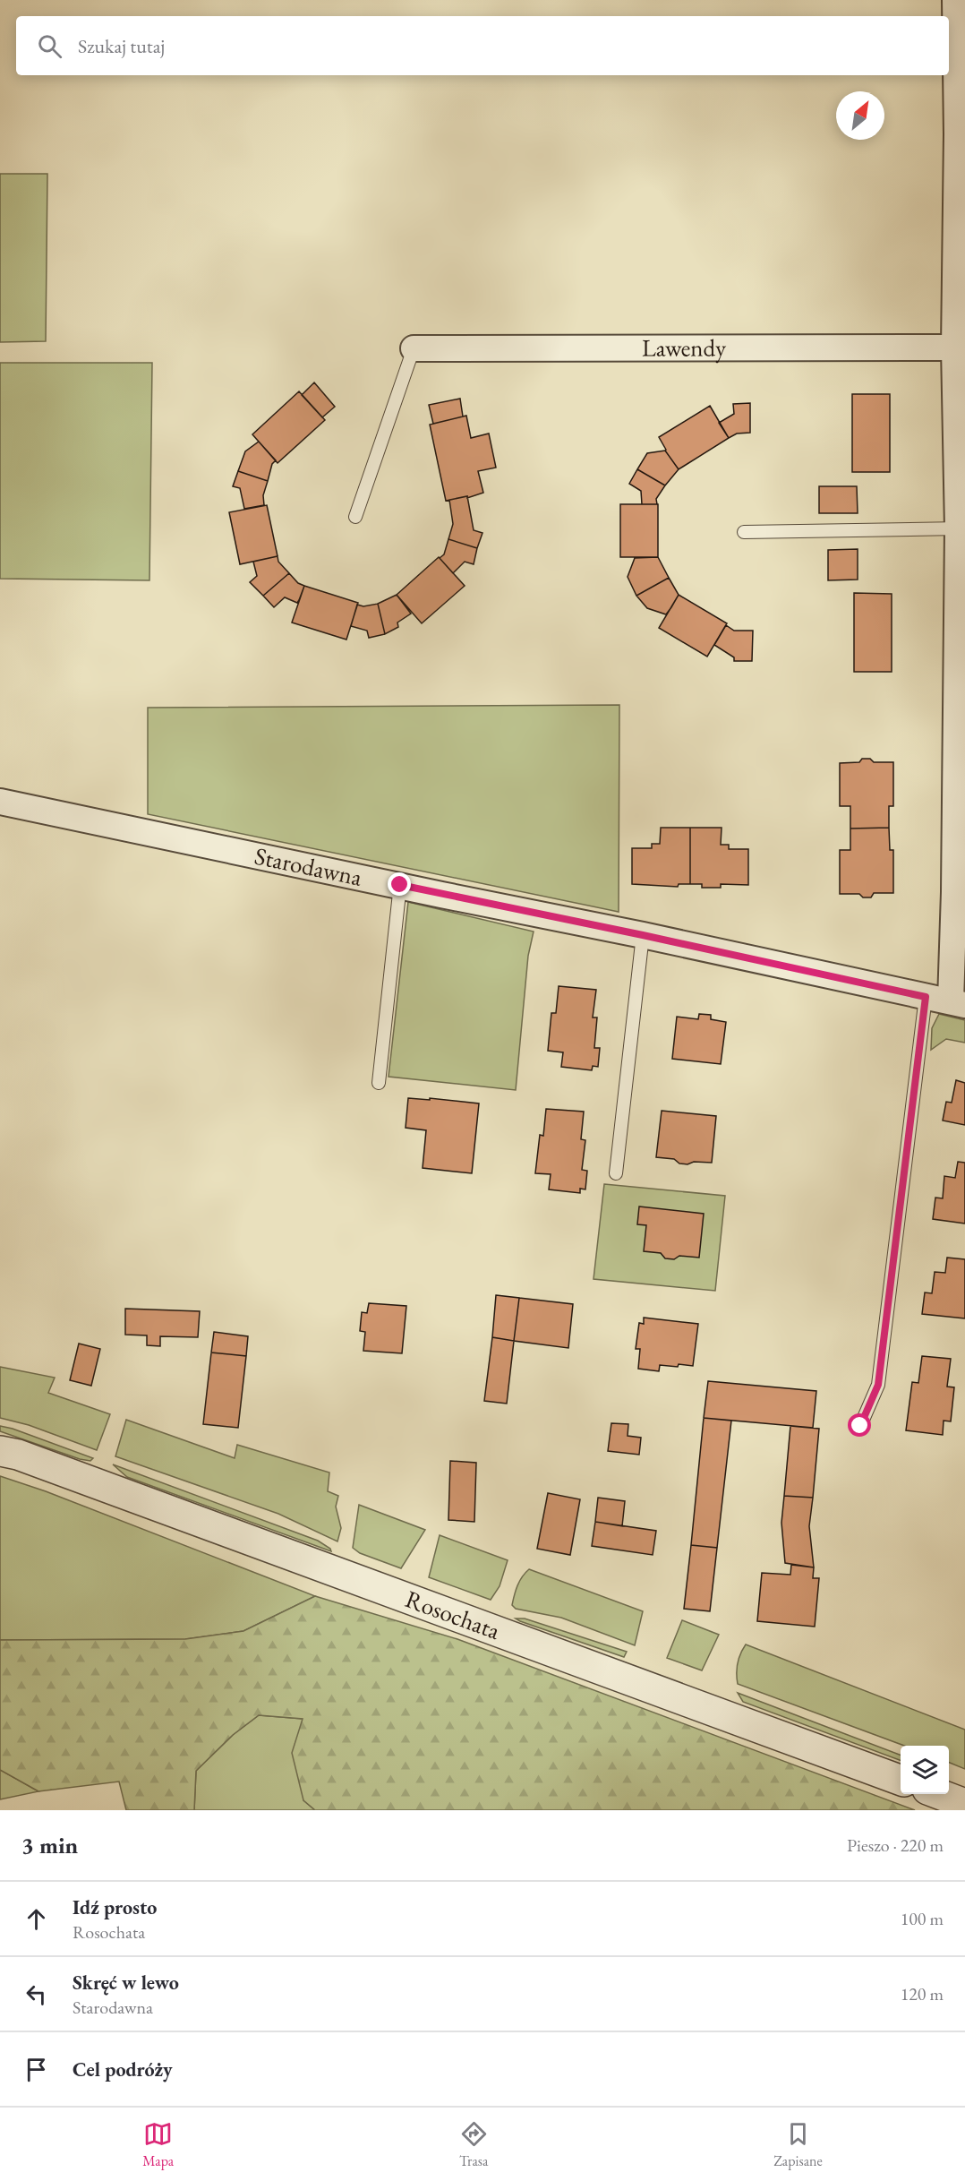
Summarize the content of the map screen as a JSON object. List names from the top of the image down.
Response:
{
  "streets": {
    "street": ["Lawendy", "Starodawna", "Rosochata"]
  },
  "north": "top right",
  "page": {
    "search": "Szukaj tutaj",
    "heading": ["3 min", "Pieszo · 220 m"],
    "list": [
      ["Idź prosto", "Rosochata", "100 m"],
      ["Skręć w lewo", "Starodawna", "120 m"],
      "Cel podróży"
    ],
    "nav": ["Mapa", "Trasa", "Zapisane"]
  }
}
